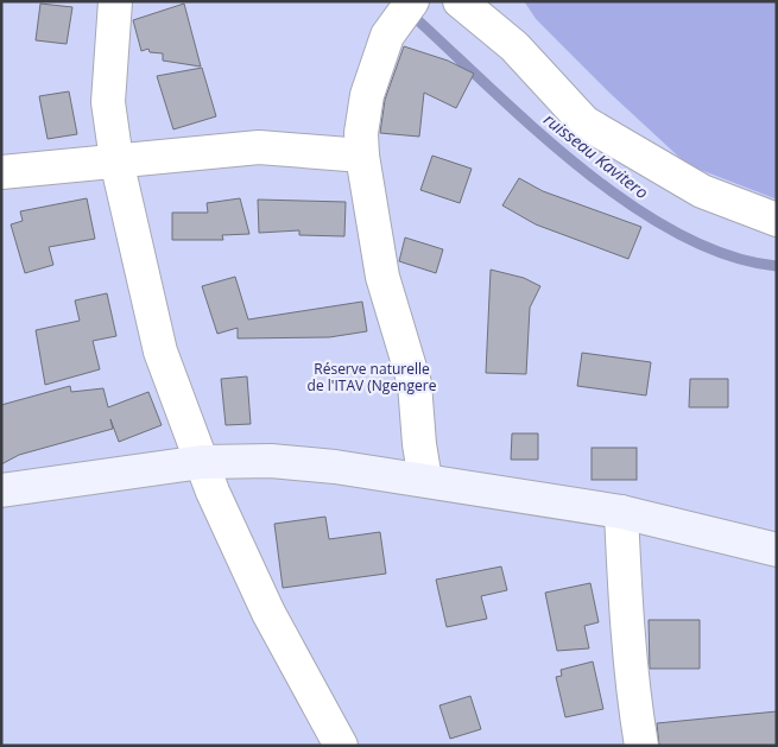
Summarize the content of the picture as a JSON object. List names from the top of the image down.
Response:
{
  "water": ["ruisseau Kavitero"],
  "parks": ["Réserve naturelle de l'ITAV (Ngengere"]
}
